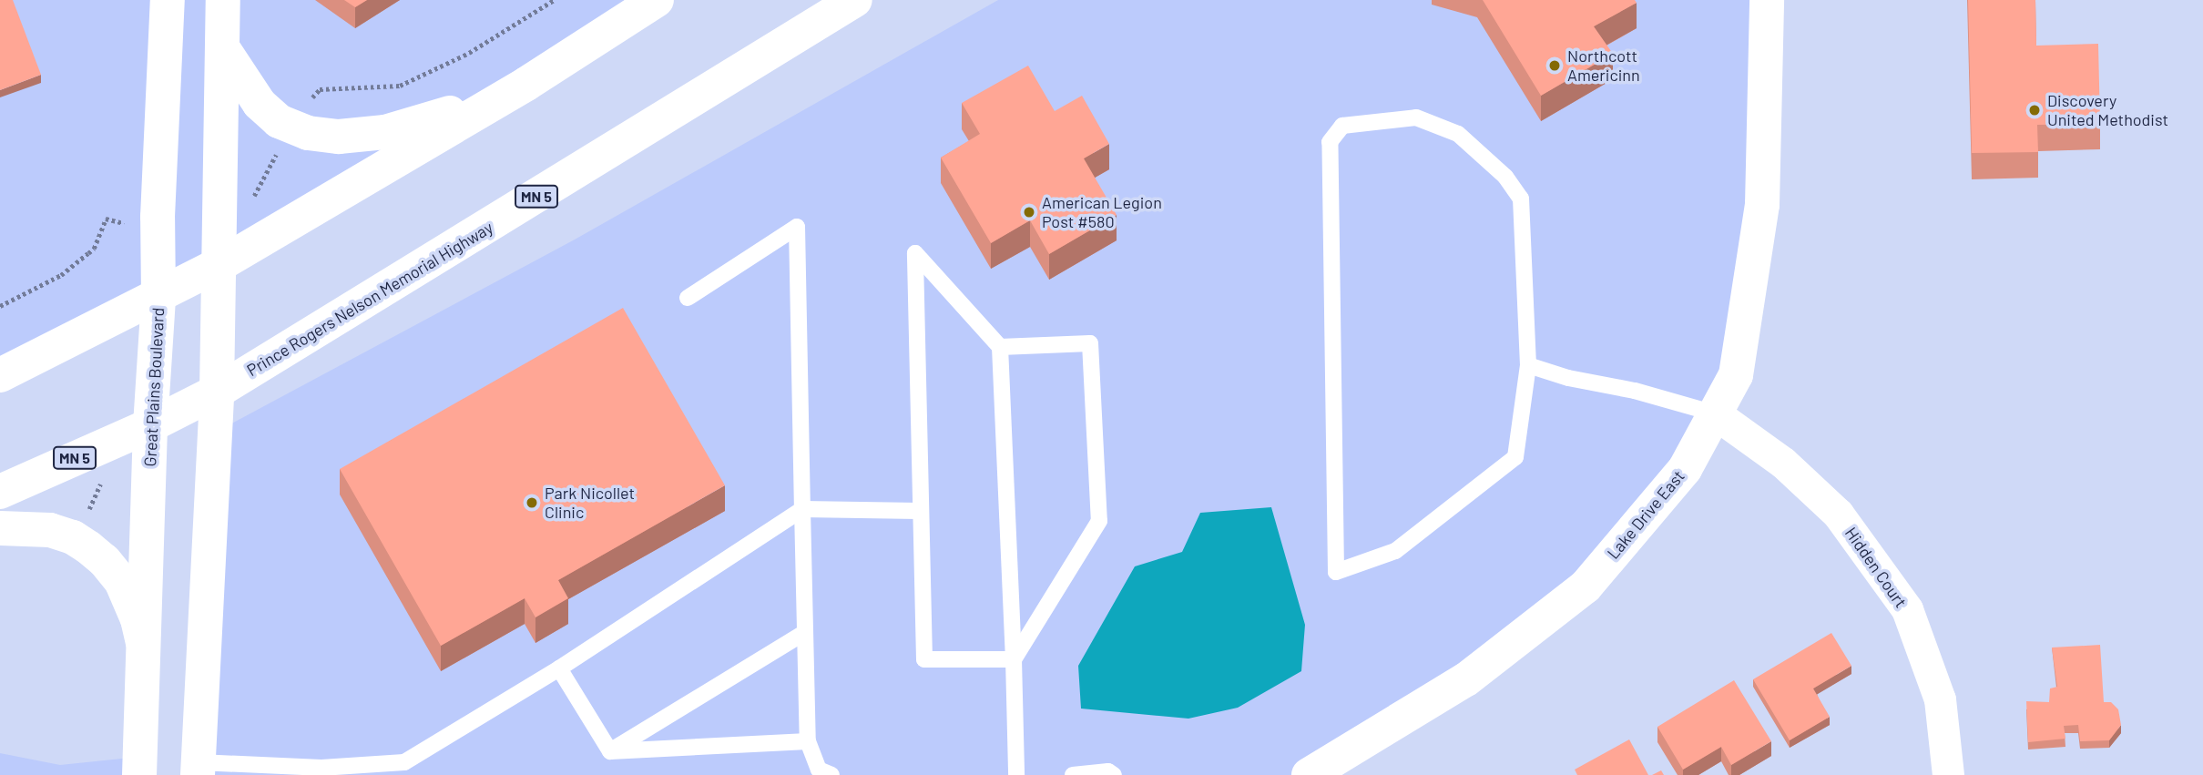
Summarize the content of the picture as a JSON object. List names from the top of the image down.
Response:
{
  "streets": {
    "street": [
      "MN 5",
      "Prince Rogers Nelson Memorial Highway",
      "Great Plains Boulevard",
      "Lake Drive East",
      "Hidden Court"
    ]
  },
  "crossings": [
    ["Prince Rogers Nelson Memorial Highway", "Great Plains Boulevard"],
    ["Lake Drive East", "Hidden Court"]
  ],
  "places": [
    "Northcott Americinn",
    "Discovery United Methodist",
    "American Legion Post #580",
    "Park Nicollet Clinic"
  ]
}
